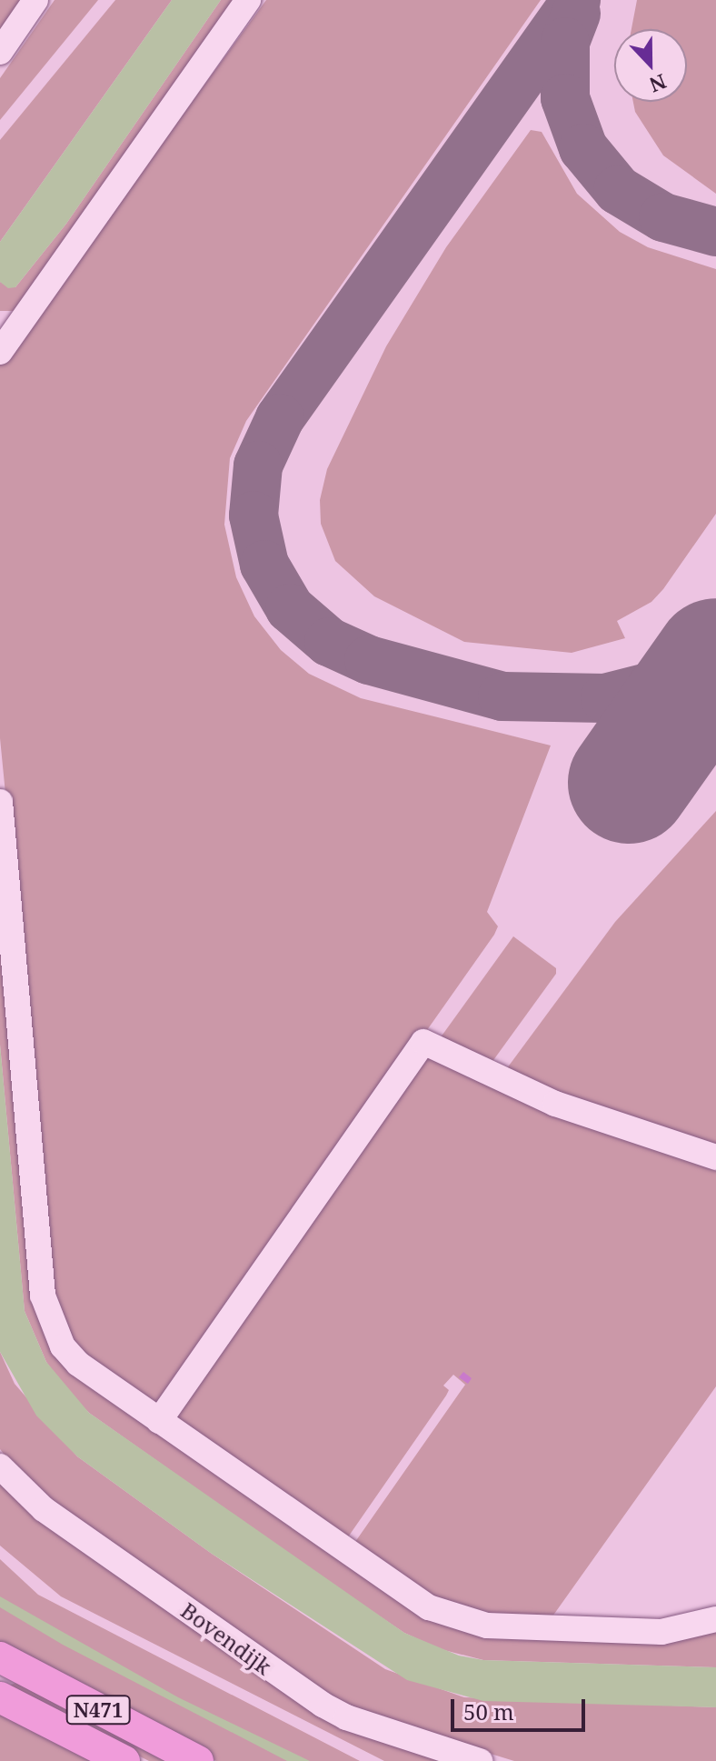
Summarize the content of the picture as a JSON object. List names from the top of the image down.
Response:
{
  "streets": {
    "main road": ["N471"],
    "street": ["Bovendijk"]
  },
  "scale_bar": "50 m",
  "north": "bottom"
}
